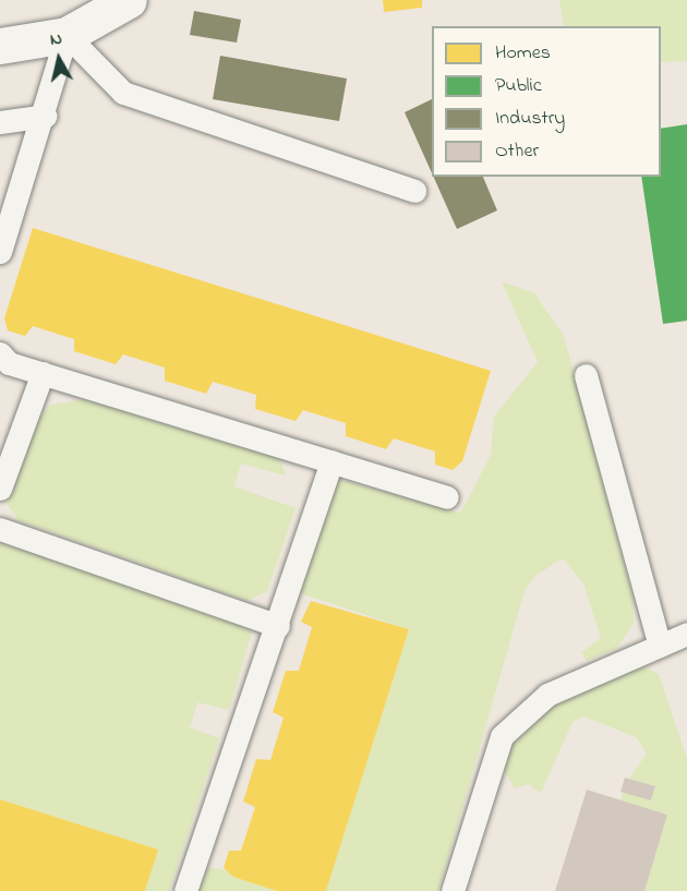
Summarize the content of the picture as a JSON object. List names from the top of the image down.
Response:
{
  "legend": [
    "Homes",
    "Public",
    "Industry",
    "Other"
  ],
  "north": "top"
}
